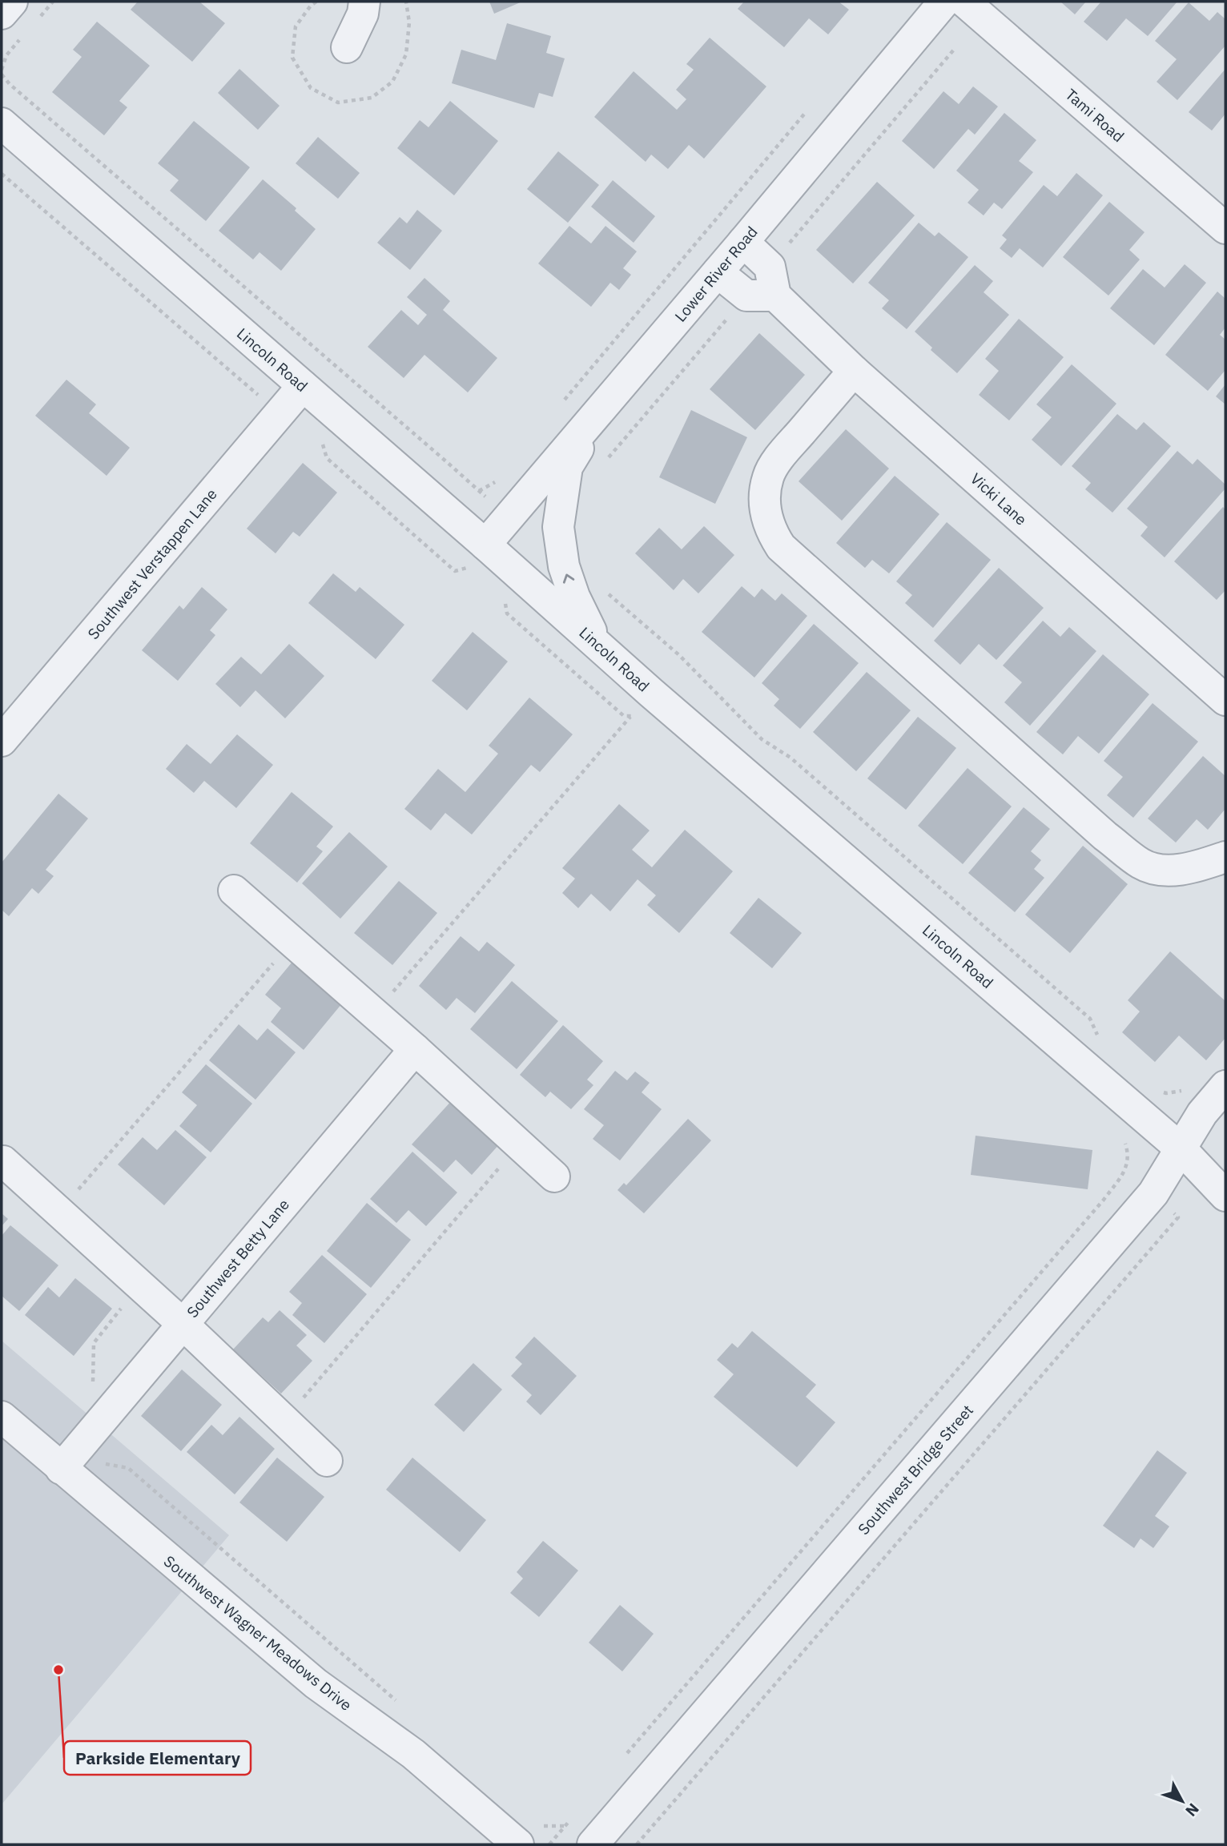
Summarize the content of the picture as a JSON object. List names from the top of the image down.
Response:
{
  "streets": {
    "street": [
      "Tami Road",
      "Lower River Road",
      "Lincoln Road",
      "Vicki Lane",
      "Southwest Verstappen Lane",
      "Southwest Betty Lane",
      "Southwest Bridge Street",
      "Southwest Wagner Meadows Drive"
    ]
  },
  "crossings": [
    ["Lower River Road", "Lincoln Road"],
    ["Lincoln Road", "Southwest Verstappen Lane"],
    ["Lincoln Road", "Southwest Bridge Street"],
    ["Southwest Betty Lane", "Southwest Wagner Meadows Drive"]
  ],
  "places": ["Parkside Elementary"],
  "north": "bottom right"
}
